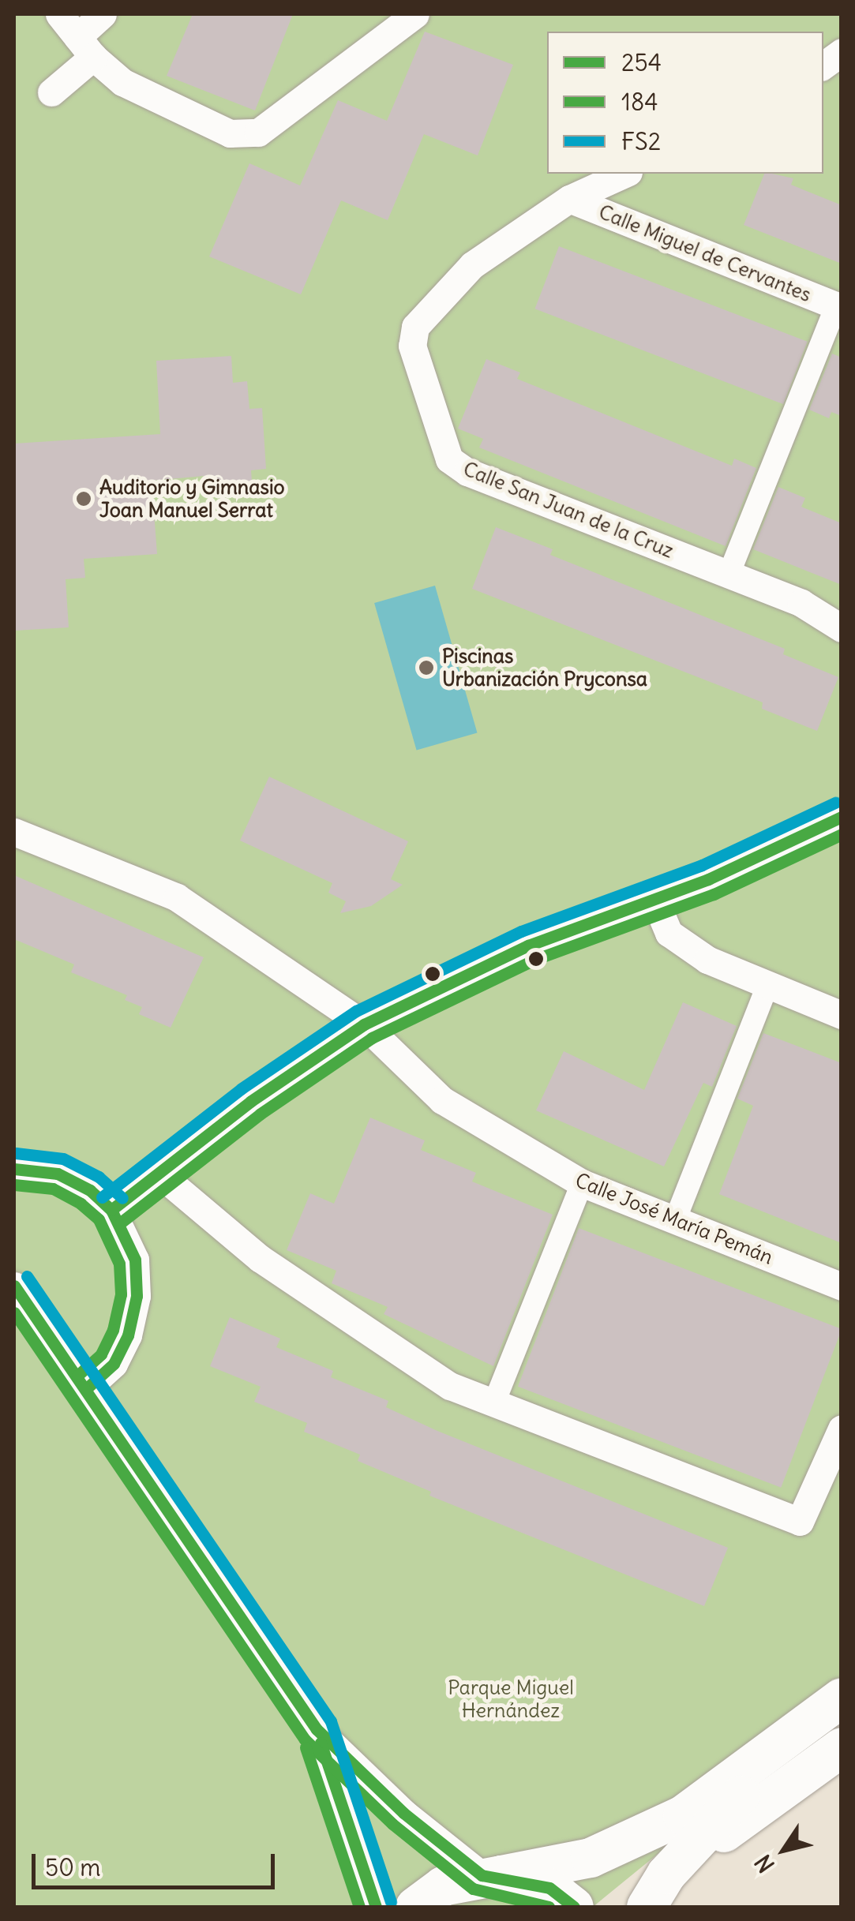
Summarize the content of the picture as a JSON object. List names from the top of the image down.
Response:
{
  "streets": {
    "street": ["Calle Miguel de Cervantes", "Calle San Juan de la Cruz", "Calle José María Pemán"]
  },
  "crossings": [
    ["Calle Miguel de Cervantes", "Calle San Juan de la Cruz"]
  ],
  "parks": ["Parque Miguel Hernández"],
  "places": ["Auditorio y Gimnasio Joan Manuel Serrat", "Piscinas Urbanización Pryconsa"],
  "lines": ["transit line FS2", "transit line 254", "transit line 184"],
  "legend": ["254", "184", "FS2"],
  "scale_bar": "50 m",
  "north": "bottom left"
}
